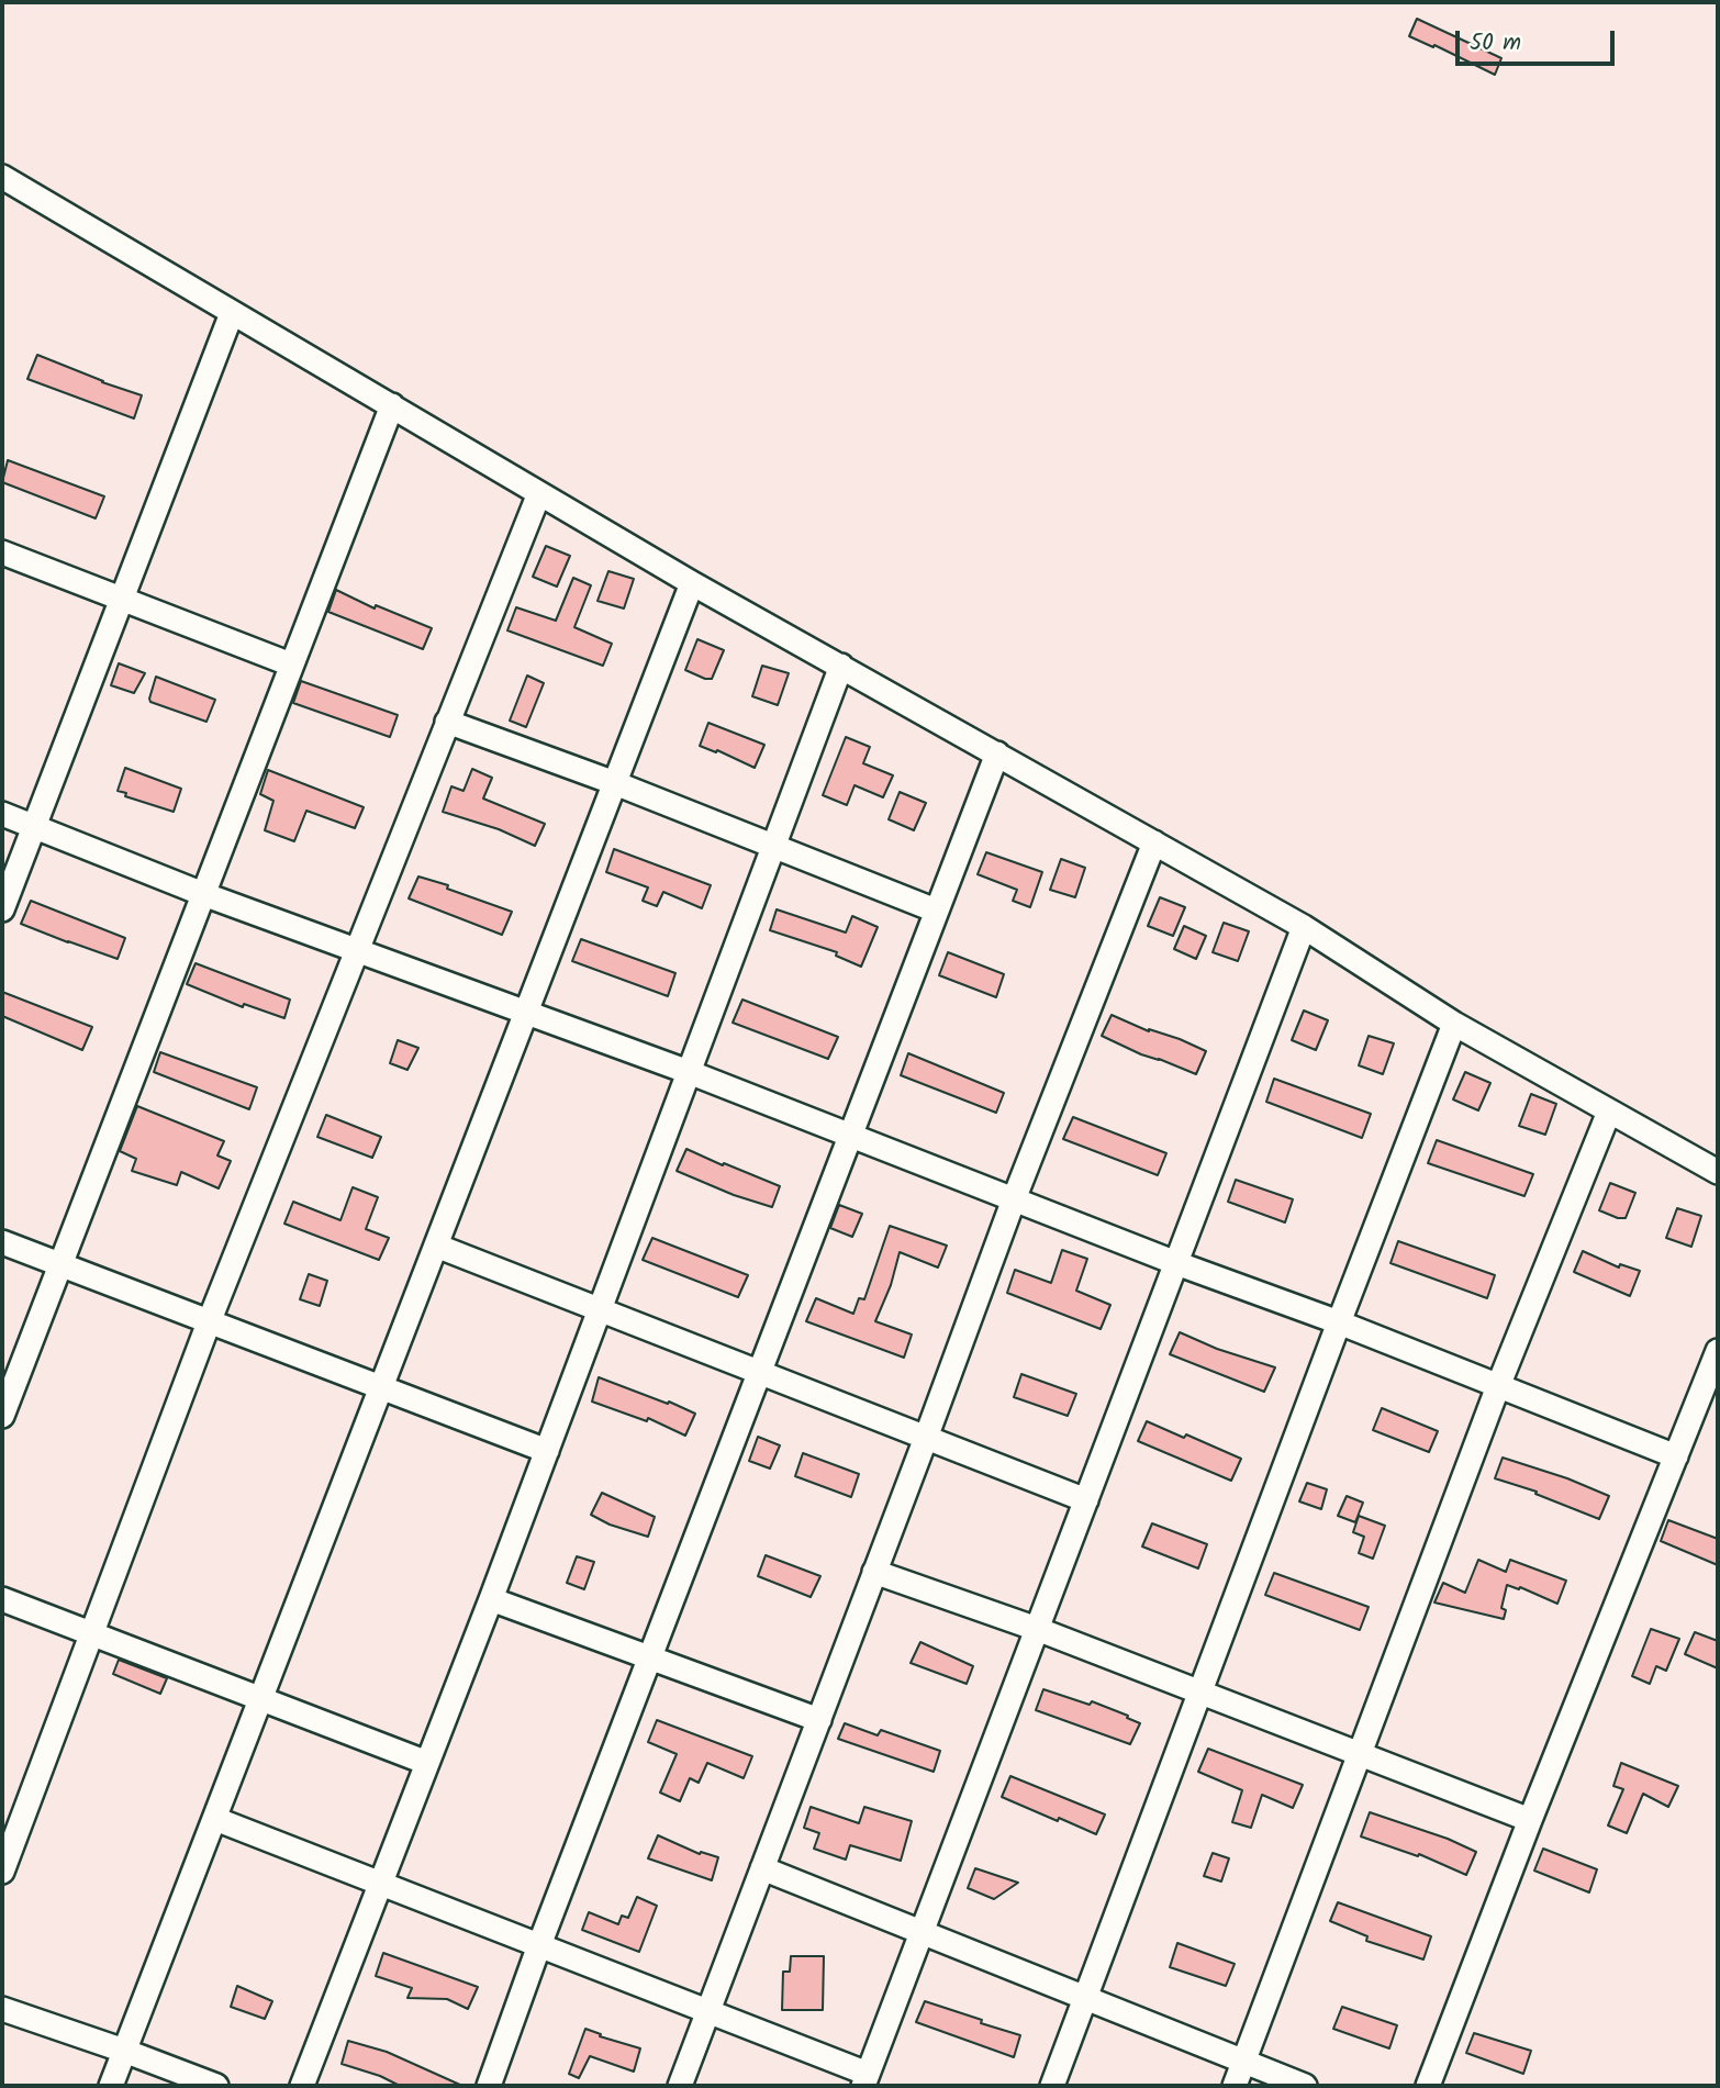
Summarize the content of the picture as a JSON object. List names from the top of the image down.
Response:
{
  "scale_bar": "50 m"
}
